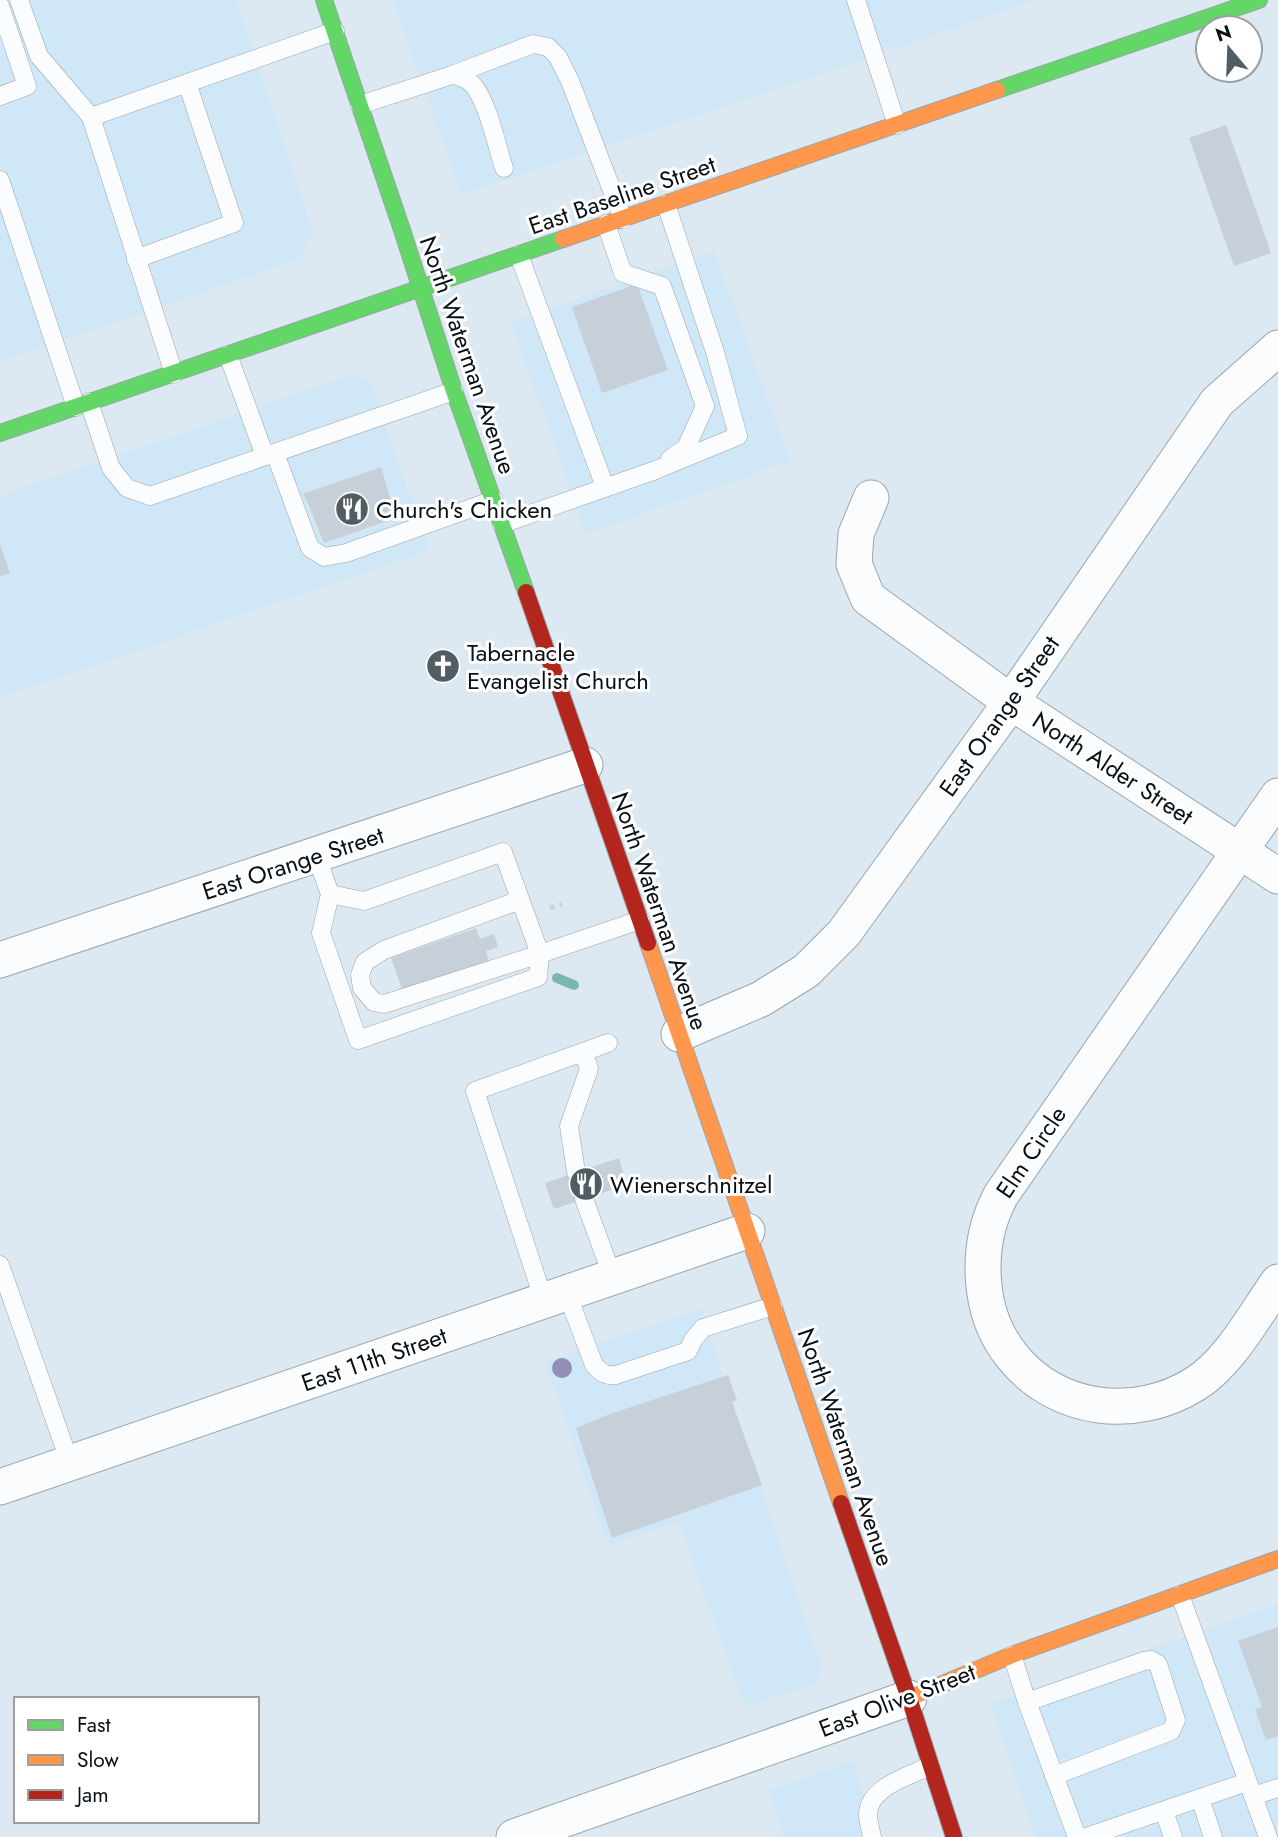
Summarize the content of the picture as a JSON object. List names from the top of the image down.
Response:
{
  "streets": {
    "main road": ["East Baseline Street", "North Waterman Avenue", "East Olive Street"],
    "street": [
      "East Orange Street",
      "North Alder Street",
      "Elm Circle",
      "East 11th Street"
    ]
  },
  "crossings": [
    ["East Baseline Street", "North Waterman Avenue"],
    ["North Waterman Avenue", "East Orange Street"],
    ["North Waterman Avenue", "East 11th Street"],
    ["North Waterman Avenue", "East Olive Street"],
    ["East Orange Street", "North Alder Street"],
    ["North Alder Street", "Elm Circle"]
  ],
  "places": {
    "restaurant": ["Church's Chicken", "Wienerschnitzel"],
    "church": ["Tabernacle Evangelist Church"]
  },
  "legend": ["Fast", "Slow", "Jam"],
  "north": "top"
}
